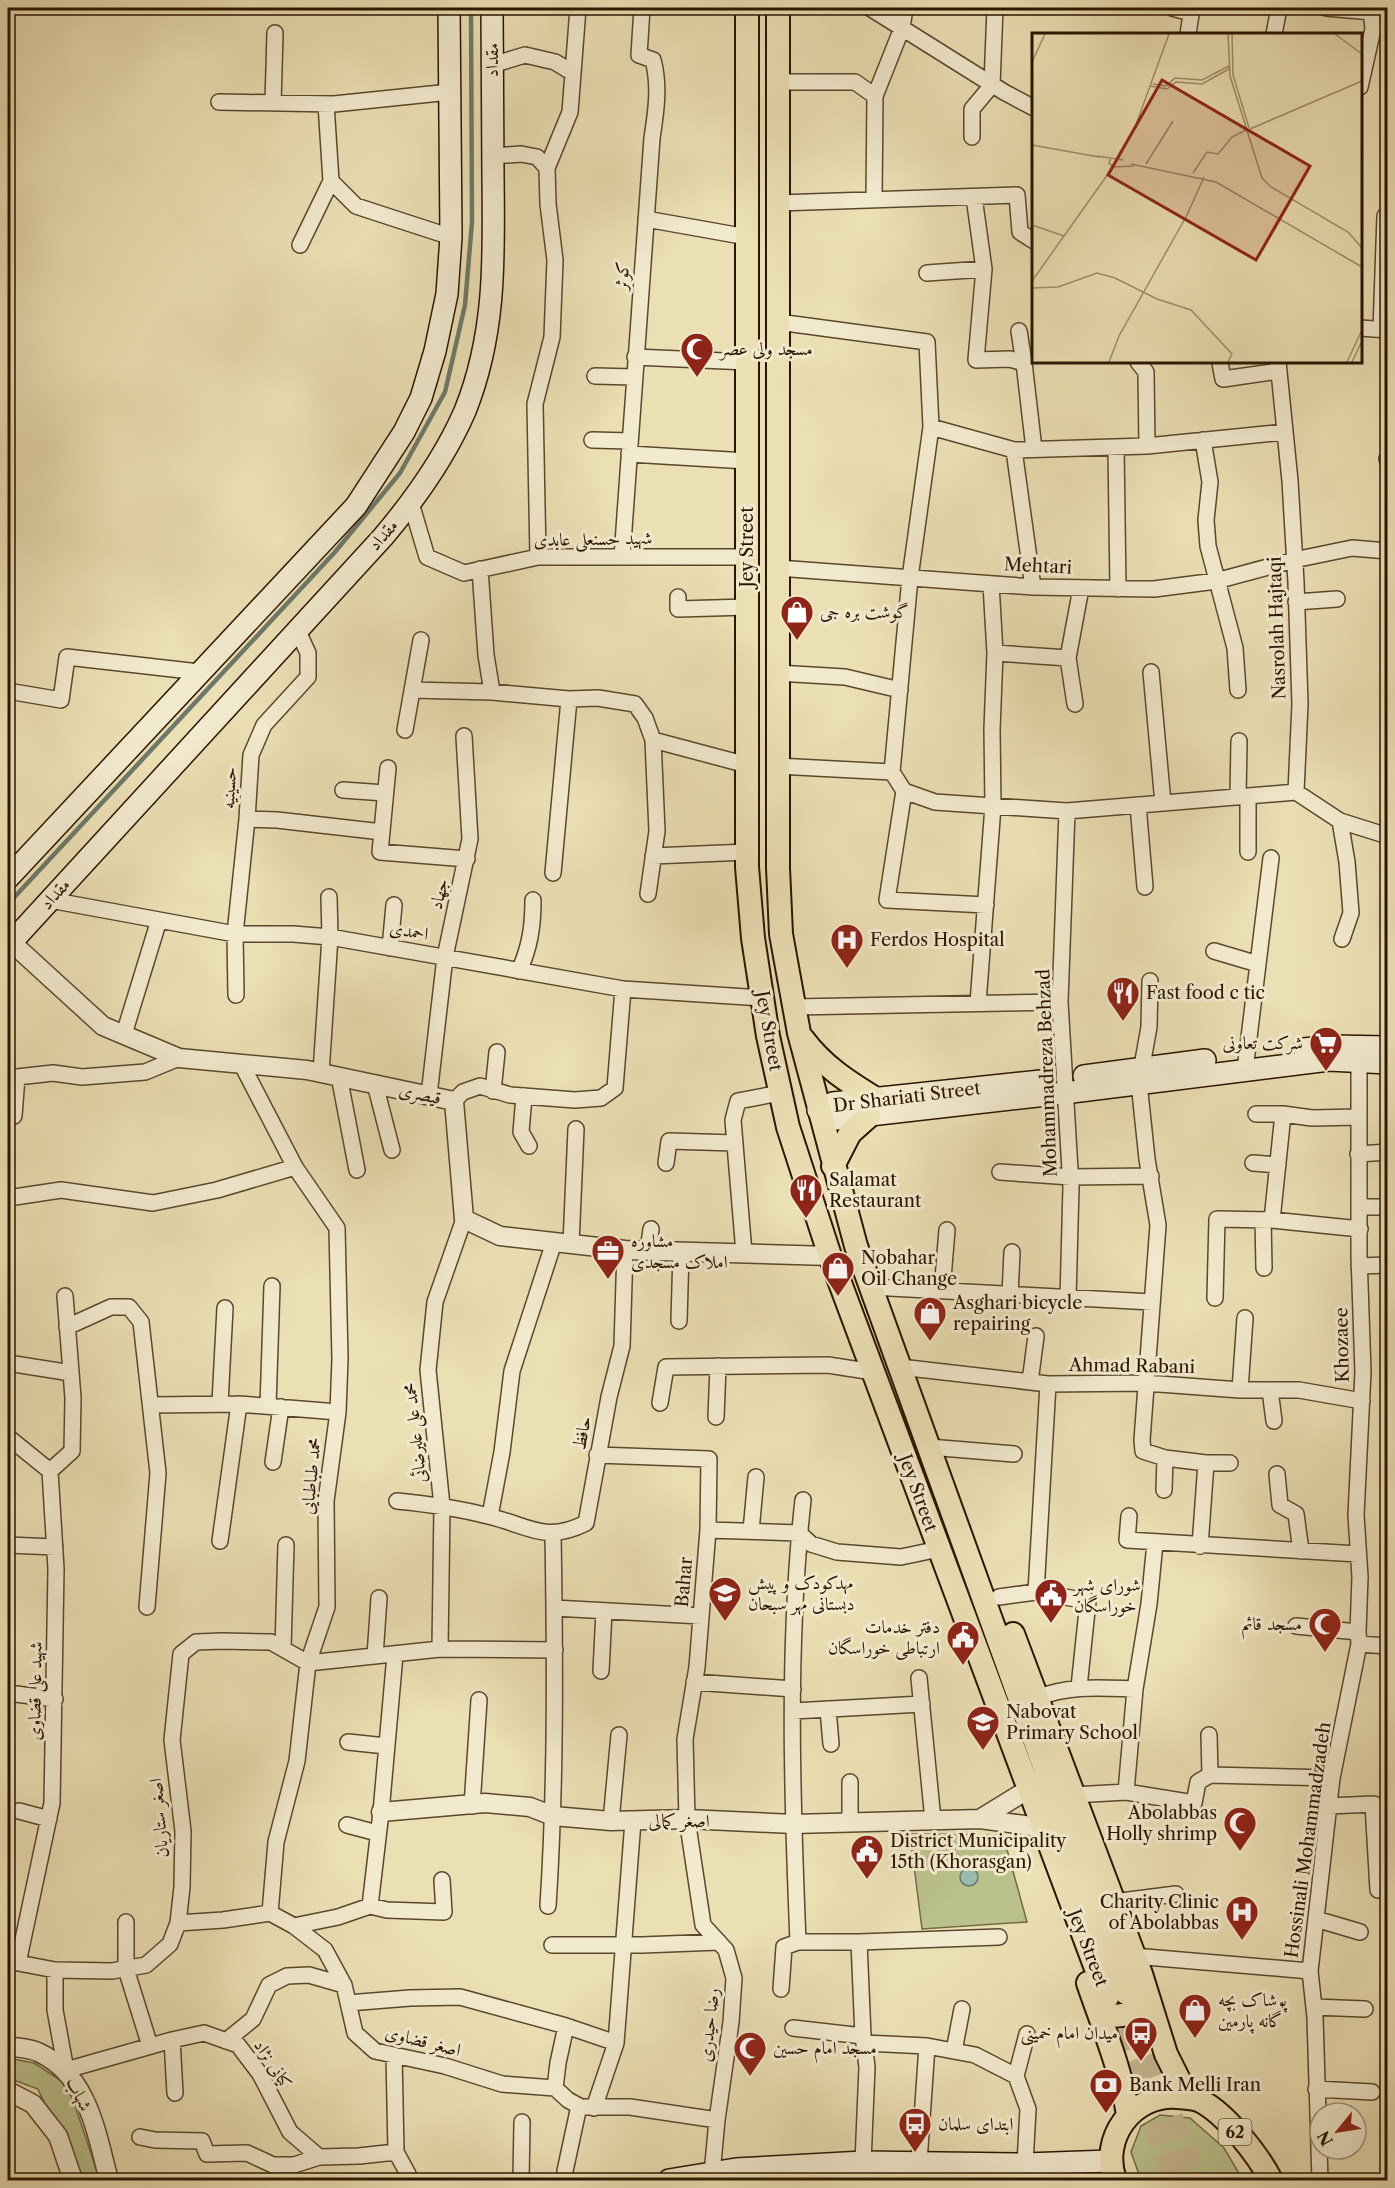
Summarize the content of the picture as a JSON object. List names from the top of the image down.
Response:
{
  "streets": {
    "main road": [
      "مقداد",
      "Jey Street",
      "Dr Shariati Street",
      "62"
    ],
    "street": [
      "کوثر",
      "شهید حسنعلی عابدی",
      "Mehtari",
      "Nasrolah Hajtaqi",
      "حسینیه",
      "جهاد",
      "احمدی",
      "Mohammadreza Behzad",
      "قیصری",
      "Khozaee",
      "Ahmad Rabani",
      "محمد علی علیرضائی",
      "حافظ",
      "محمد طباطبایی",
      "Bahar",
      "شهید علی قضاوی",
      "اصغر ستاریان",
      "اصغر کمالی",
      "Hossinali Mohammadzadeh",
      "رضا حیدری",
      "اصغر قضاوی",
      "کیانی نژاد",
      "شهاب"
    ]
  },
  "crossings": [
    ["مقداد", "شهید حسنعلی عابدی"],
    ["مقداد", "حسینیه"],
    ["مقداد", "احمدی"],
    ["مقداد", "قیصری"],
    ["کوثر", "شهید حسنعلی عابدی"],
    ["شهید حسنعلی عابدی", "Jey Street"],
    ["Jey Street", "Mehtari"],
    ["Jey Street", "احمدی"],
    ["Jey Street", "Dr Shariati Street"],
    ["Jey Street", "Ahmad Rabani"],
    ["Mehtari", "Nasrolah Hajtaqi"],
    ["حسینیه", "احمدی"],
    ["جهاد", "احمدی"],
    ["جهاد", "قیصری"],
    ["Mohammadreza Behzad", "Dr Shariati Street"],
    ["قیصری", "محمد علی علیرضائی"],
    ["قیصری", "محمد طباطبایی"],
    ["Dr Shariati Street", "Khozaee"],
    ["Khozaee", "Ahmad Rabani"],
    ["Khozaee", "Hossinali Mohammadzadeh"],
    ["محمد علی علیرضائی", "حافظ"],
    ["حافظ", "Bahar"],
    ["محمد طباطبایی", "اصغر ستاریان"],
    ["محمد طباطبایی", "اصغر قضاوی"],
    ["Bahar", "اصغر کمالی"],
    ["Bahar", "رضا حیدری"],
    ["شهید علی قضاوی", "اصغر ستاریان"],
    ["اصغر کمالی", "رضا حیدری"],
    ["کیانی نژاد", "شهاب"]
  ],
  "places": {
    "mosque": [
      "مسجد ولی عصر",
      "مسجد قائم",
      "Abolabbas Holly shrimp",
      "مسجد امام حسین"
    ],
    "shop": [
      "گوشت بره جی",
      "Nobahar Oil Change",
      "Asghari bicycle repairing",
      "پوشاک بچه گانه پارمین"
    ],
    "hospital": ["Ferdos Hospital", "Charity Clinic of Abolabbas"],
    "restaurant": ["Fast food c tic", "Salamat Restaurant"],
    "supermarket": ["شرکت تعاونی"],
    "office": ["مشاوره املاک مسجدی"],
    "school or university": ["مهدکودک و پیش دبستانی مهر سبحان", "Nabovat Primary School"],
    "public building": ["شورای شهر خوراسگان", "دفتر خدمات ارتباطی خوراسگان", "District Municipality 15th (Khorasgan)"],
    "bus stop": ["میدان امام خمینی", "ابتدای سلمان"],
    "bank": ["Bank Melli Iran"]
  },
  "north": "bottom left"
}
